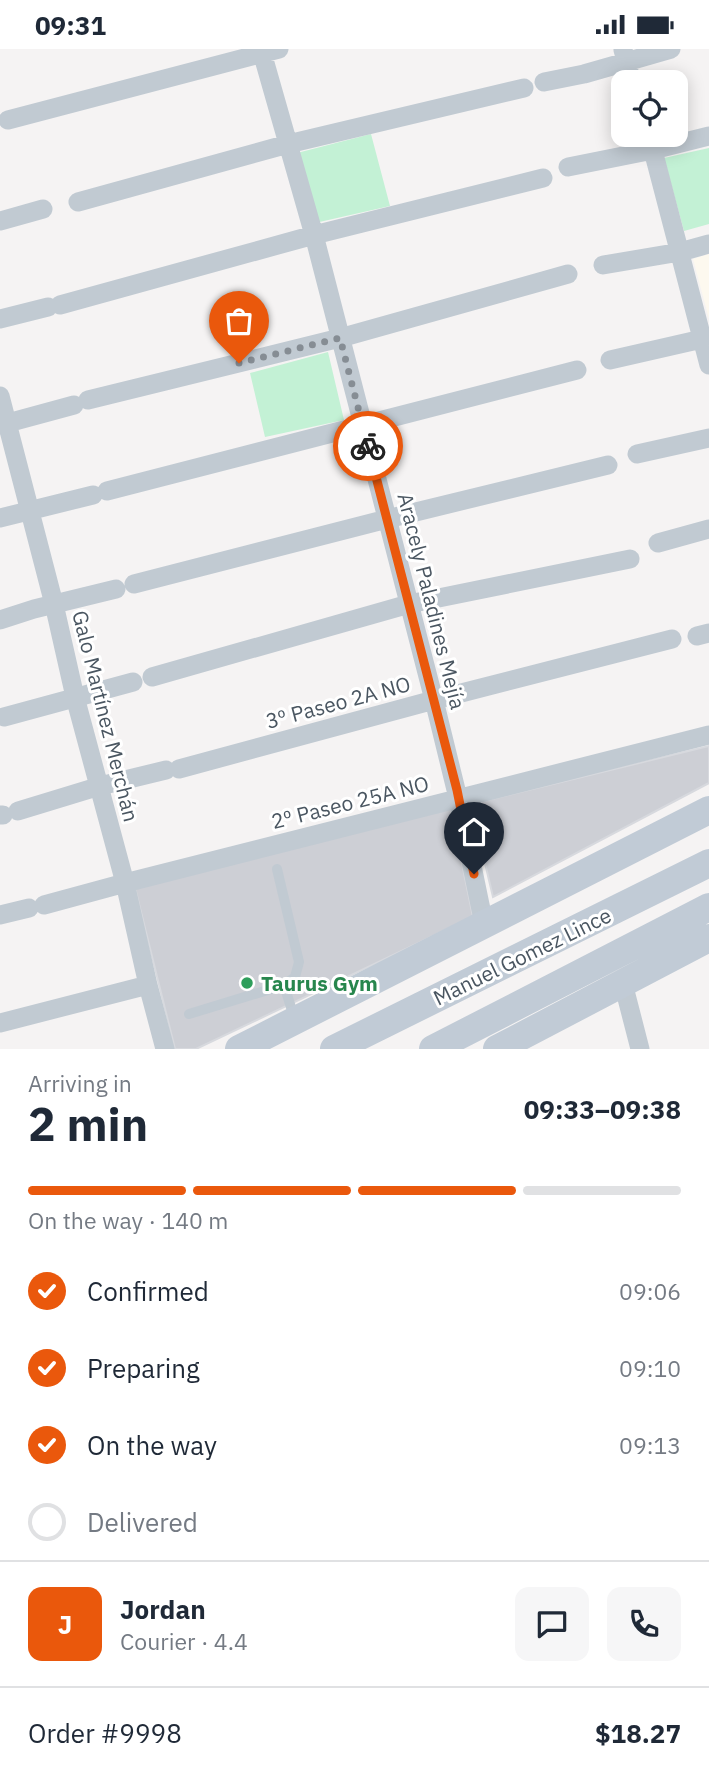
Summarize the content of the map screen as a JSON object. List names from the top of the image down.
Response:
{
  "streets": {
    "main road": ["Manuel Gomez Lince"],
    "street": [
      "Aracely Paladines Mejía",
      "3º Paseo 2A NO",
      "Galo Martínez Merchán",
      "2º Paseo 25A NO"
    ]
  },
  "crossings": [
    ["Aracely Paladines Mejía", "3º Paseo 2A NO"],
    ["Aracely Paladines Mejía", "2º Paseo 25A NO"],
    ["Aracely Paladines Mejía", "Manuel Gomez Lince"],
    ["3º Paseo 2A NO", "Galo Martínez Merchán"],
    ["Galo Martínez Merchán", "2º Paseo 25A NO"]
  ],
  "places": ["Taurus Gym"],
  "page": {
    "status": "09:31",
    "heading": ["2 min", "Arriving in", "09:33–09:38"],
    "panel": [
      "Jordan",
      "Courier · 4.4",
      "Order #9998",
      "$18.27"
    ],
    "bar": "On the way · 140 m",
    "list": [
      ["Confirmed", "09:06"],
      ["Preparing", "09:10"],
      ["On the way", "09:13"],
      "Delivered"
    ],
    "round": "J"
  }
}
